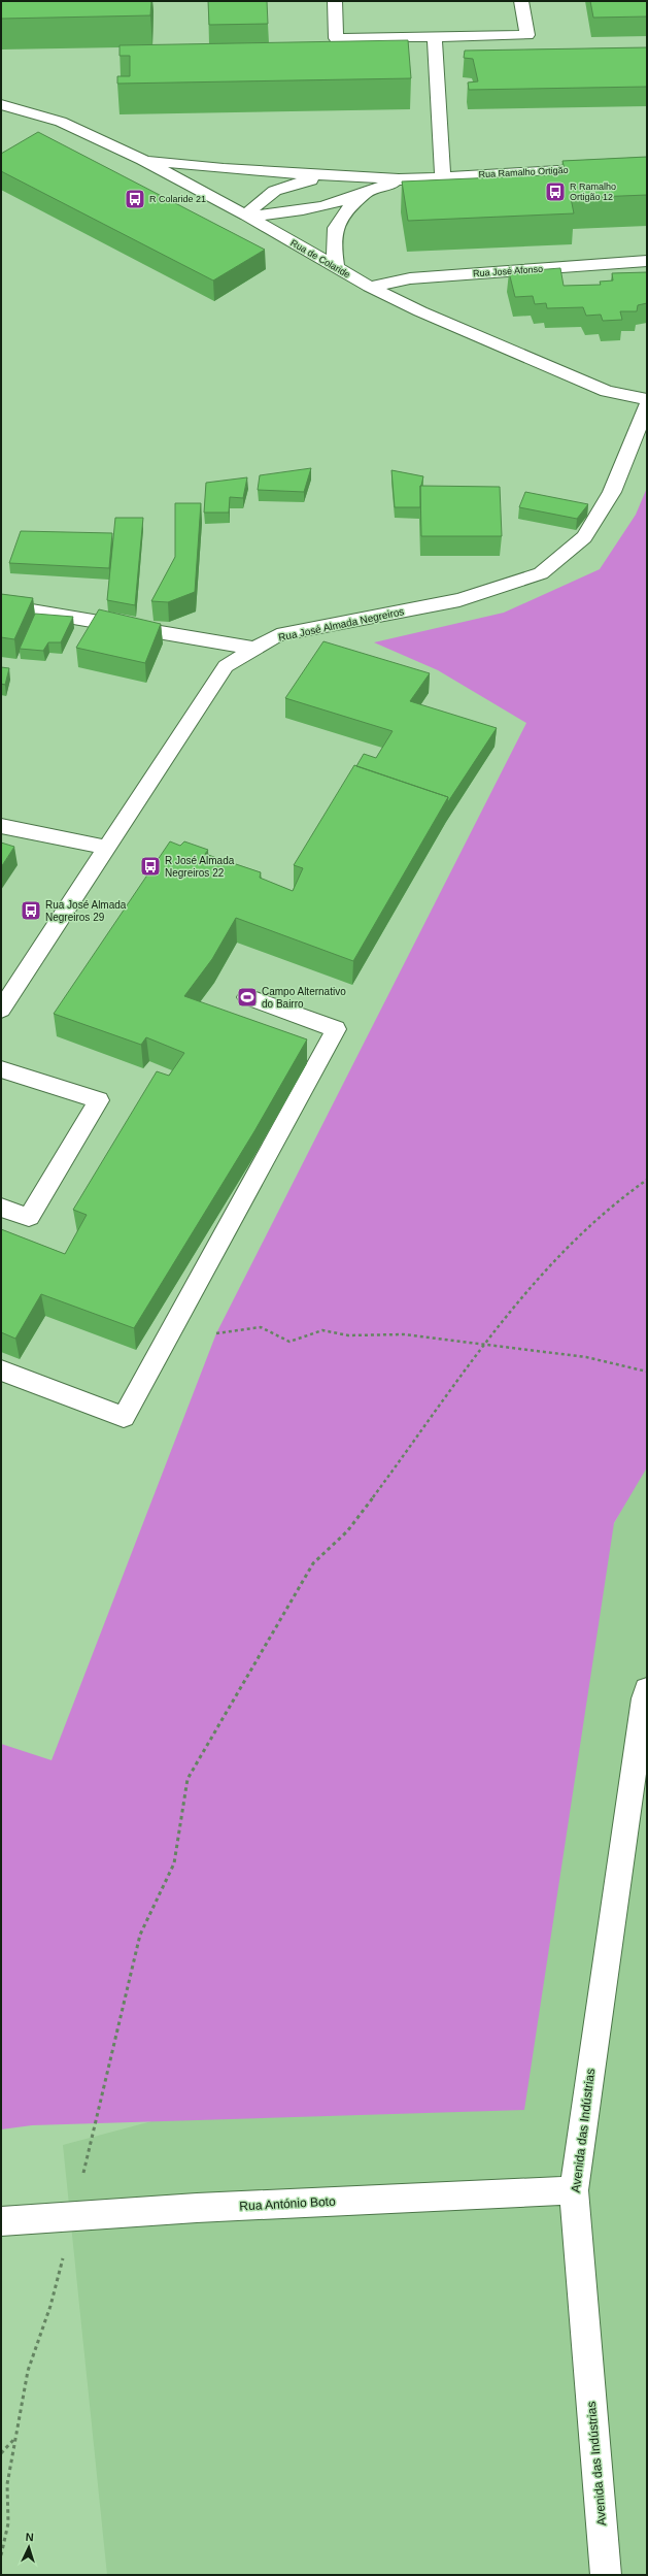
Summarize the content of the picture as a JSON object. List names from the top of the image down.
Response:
{
  "streets": {
    "street": [
      "Rua Ramalho Ortigão",
      "Rua de Colaride",
      "Rua José Afonso",
      "Rua José Almada Negreiros",
      "Avenida das Indústrias",
      "Rua António Boto"
    ]
  },
  "crossings": [
    ["Rua Ramalho Ortigão", "Rua de Colaride"],
    ["Rua de Colaride", "Rua José Afonso"],
    ["Avenida das Indústrias", "Rua António Boto"]
  ],
  "places": {
    "bus stop": [
      "R Ramalho Ortigão 12",
      "R Colaride 21",
      "R José Almada Negreiros 22",
      "Rua José Almada Negreiros 29"
    ],
    "sports": ["Campo Alternativo do Bairro"]
  },
  "north": "top"
}
